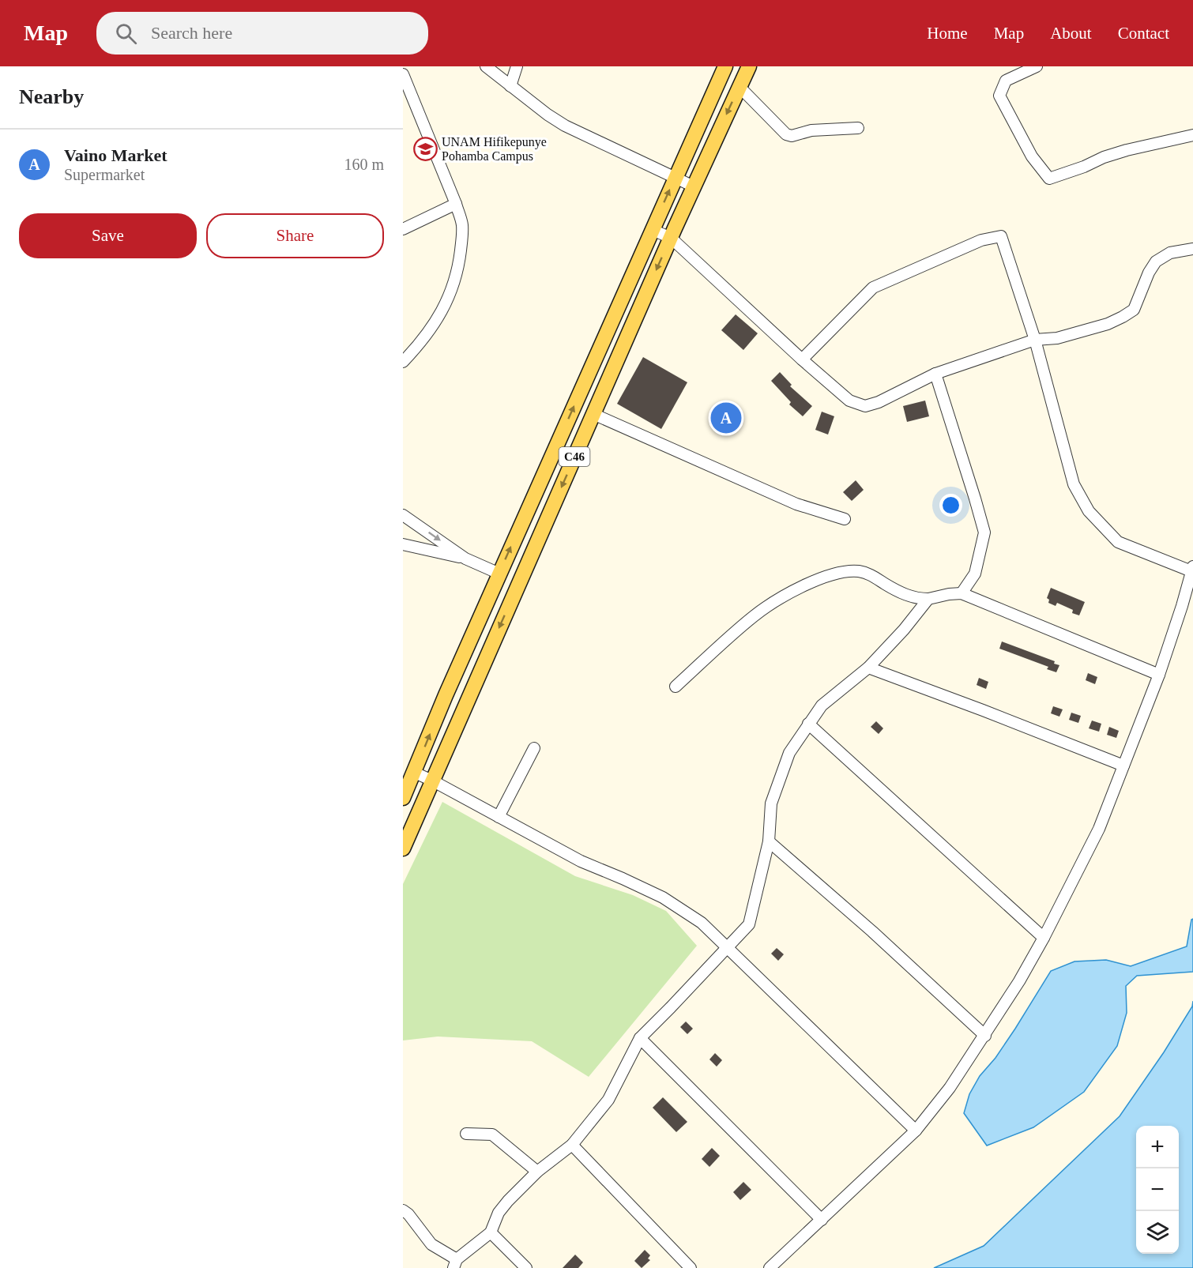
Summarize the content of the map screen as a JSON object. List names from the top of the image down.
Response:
{
  "streets": {
    "main road": ["C46"]
  },
  "places": {
    "school or university": ["UNAM Hifikepunye Pohamba Campus"]
  },
  "page": {
    "header": "Map",
    "search": "Search here",
    "nav": [
      "Home",
      "Map",
      "About",
      "Contact"
    ],
    "heading": "Nearby",
    "list": [
      {
        "mark": "A",
        "name": "Vaino Market",
        "note": "Supermarket",
        "value": "160 m"
      }
    ],
    "buttons": ["Save", "Share"],
    "pins": "A",
    "map_buttons": ["+", "−"]
  }
}
